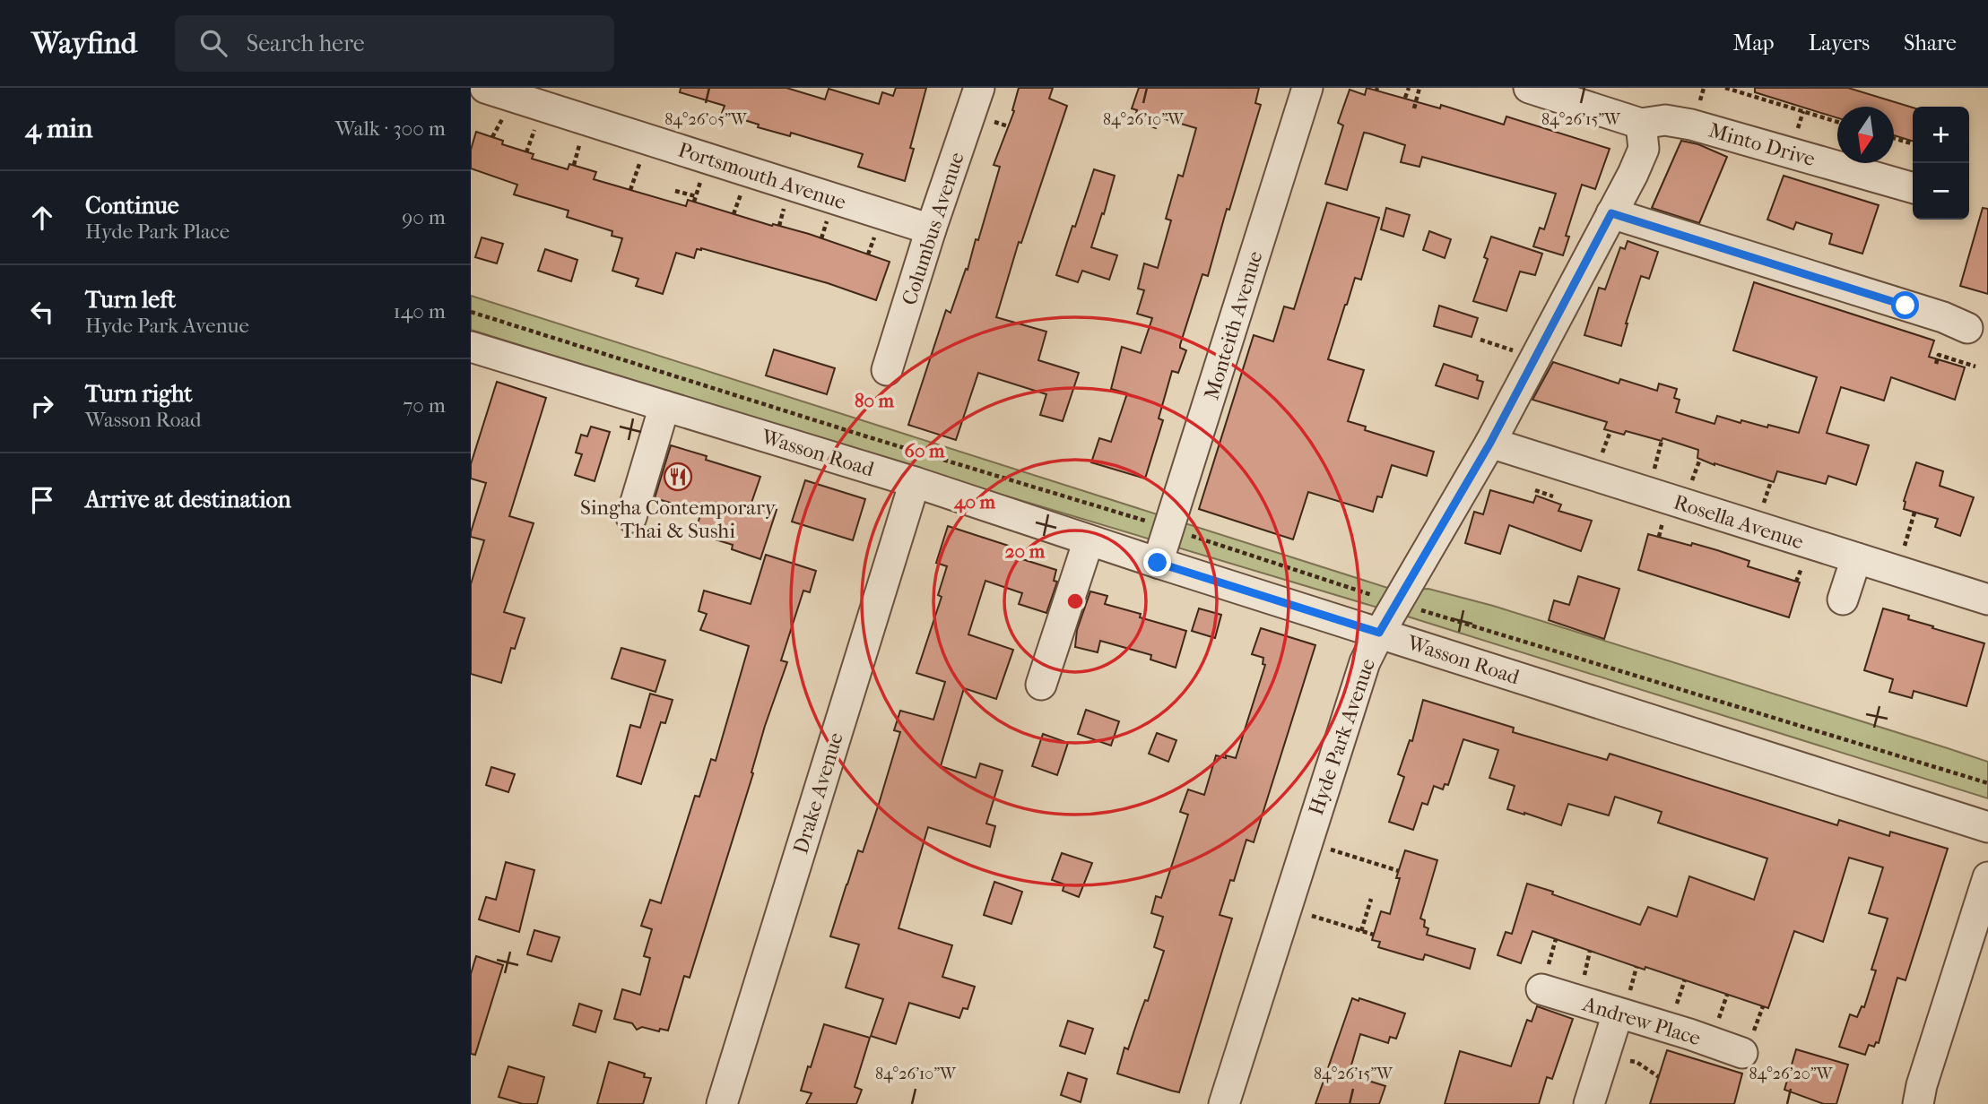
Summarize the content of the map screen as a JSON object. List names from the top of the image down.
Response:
{
  "streets": {
    "street": [
      "Minto Drive",
      "Portsmouth Avenue",
      "Columbus Avenue",
      "Monteith Avenue",
      "Wasson Road",
      "Rosella Avenue",
      "Hyde Park Avenue",
      "Drake Avenue",
      "Andrew Place"
    ]
  },
  "crossings": [
    ["Minto Drive", "Hyde Park Avenue"],
    ["Portsmouth Avenue", "Columbus Avenue"],
    ["Monteith Avenue", "Wasson Road"],
    ["Wasson Road", "Hyde Park Avenue"],
    ["Wasson Road", "Drake Avenue"],
    ["Rosella Avenue", "Hyde Park Avenue"]
  ],
  "places": {
    "restaurant": ["Singha Contemporary Thai & Sushi"]
  },
  "north": "bottom",
  "page": {
    "header": "Wayfind",
    "search": "Search here",
    "nav": ["Map", "Layers", "Share"],
    "heading": ["4 min", "Walk · 300 m"],
    "map_buttons": ["+", "−"],
    "list": [
      ["Continue", "Hyde Park Place", "90 m"],
      ["Turn left", "Hyde Park Avenue", "140 m"],
      ["Turn right", "Wasson Road", "70 m"],
      "Arrive at destination"
    ]
  },
  "coordinates": [
    "84°26'15\"W",
    "84°26'05\"W",
    "84°26'10\"W",
    "84°26'20\"W"
  ],
  "rings": [
    "80 m",
    "60 m",
    "40 m",
    "20 m"
  ]
}
